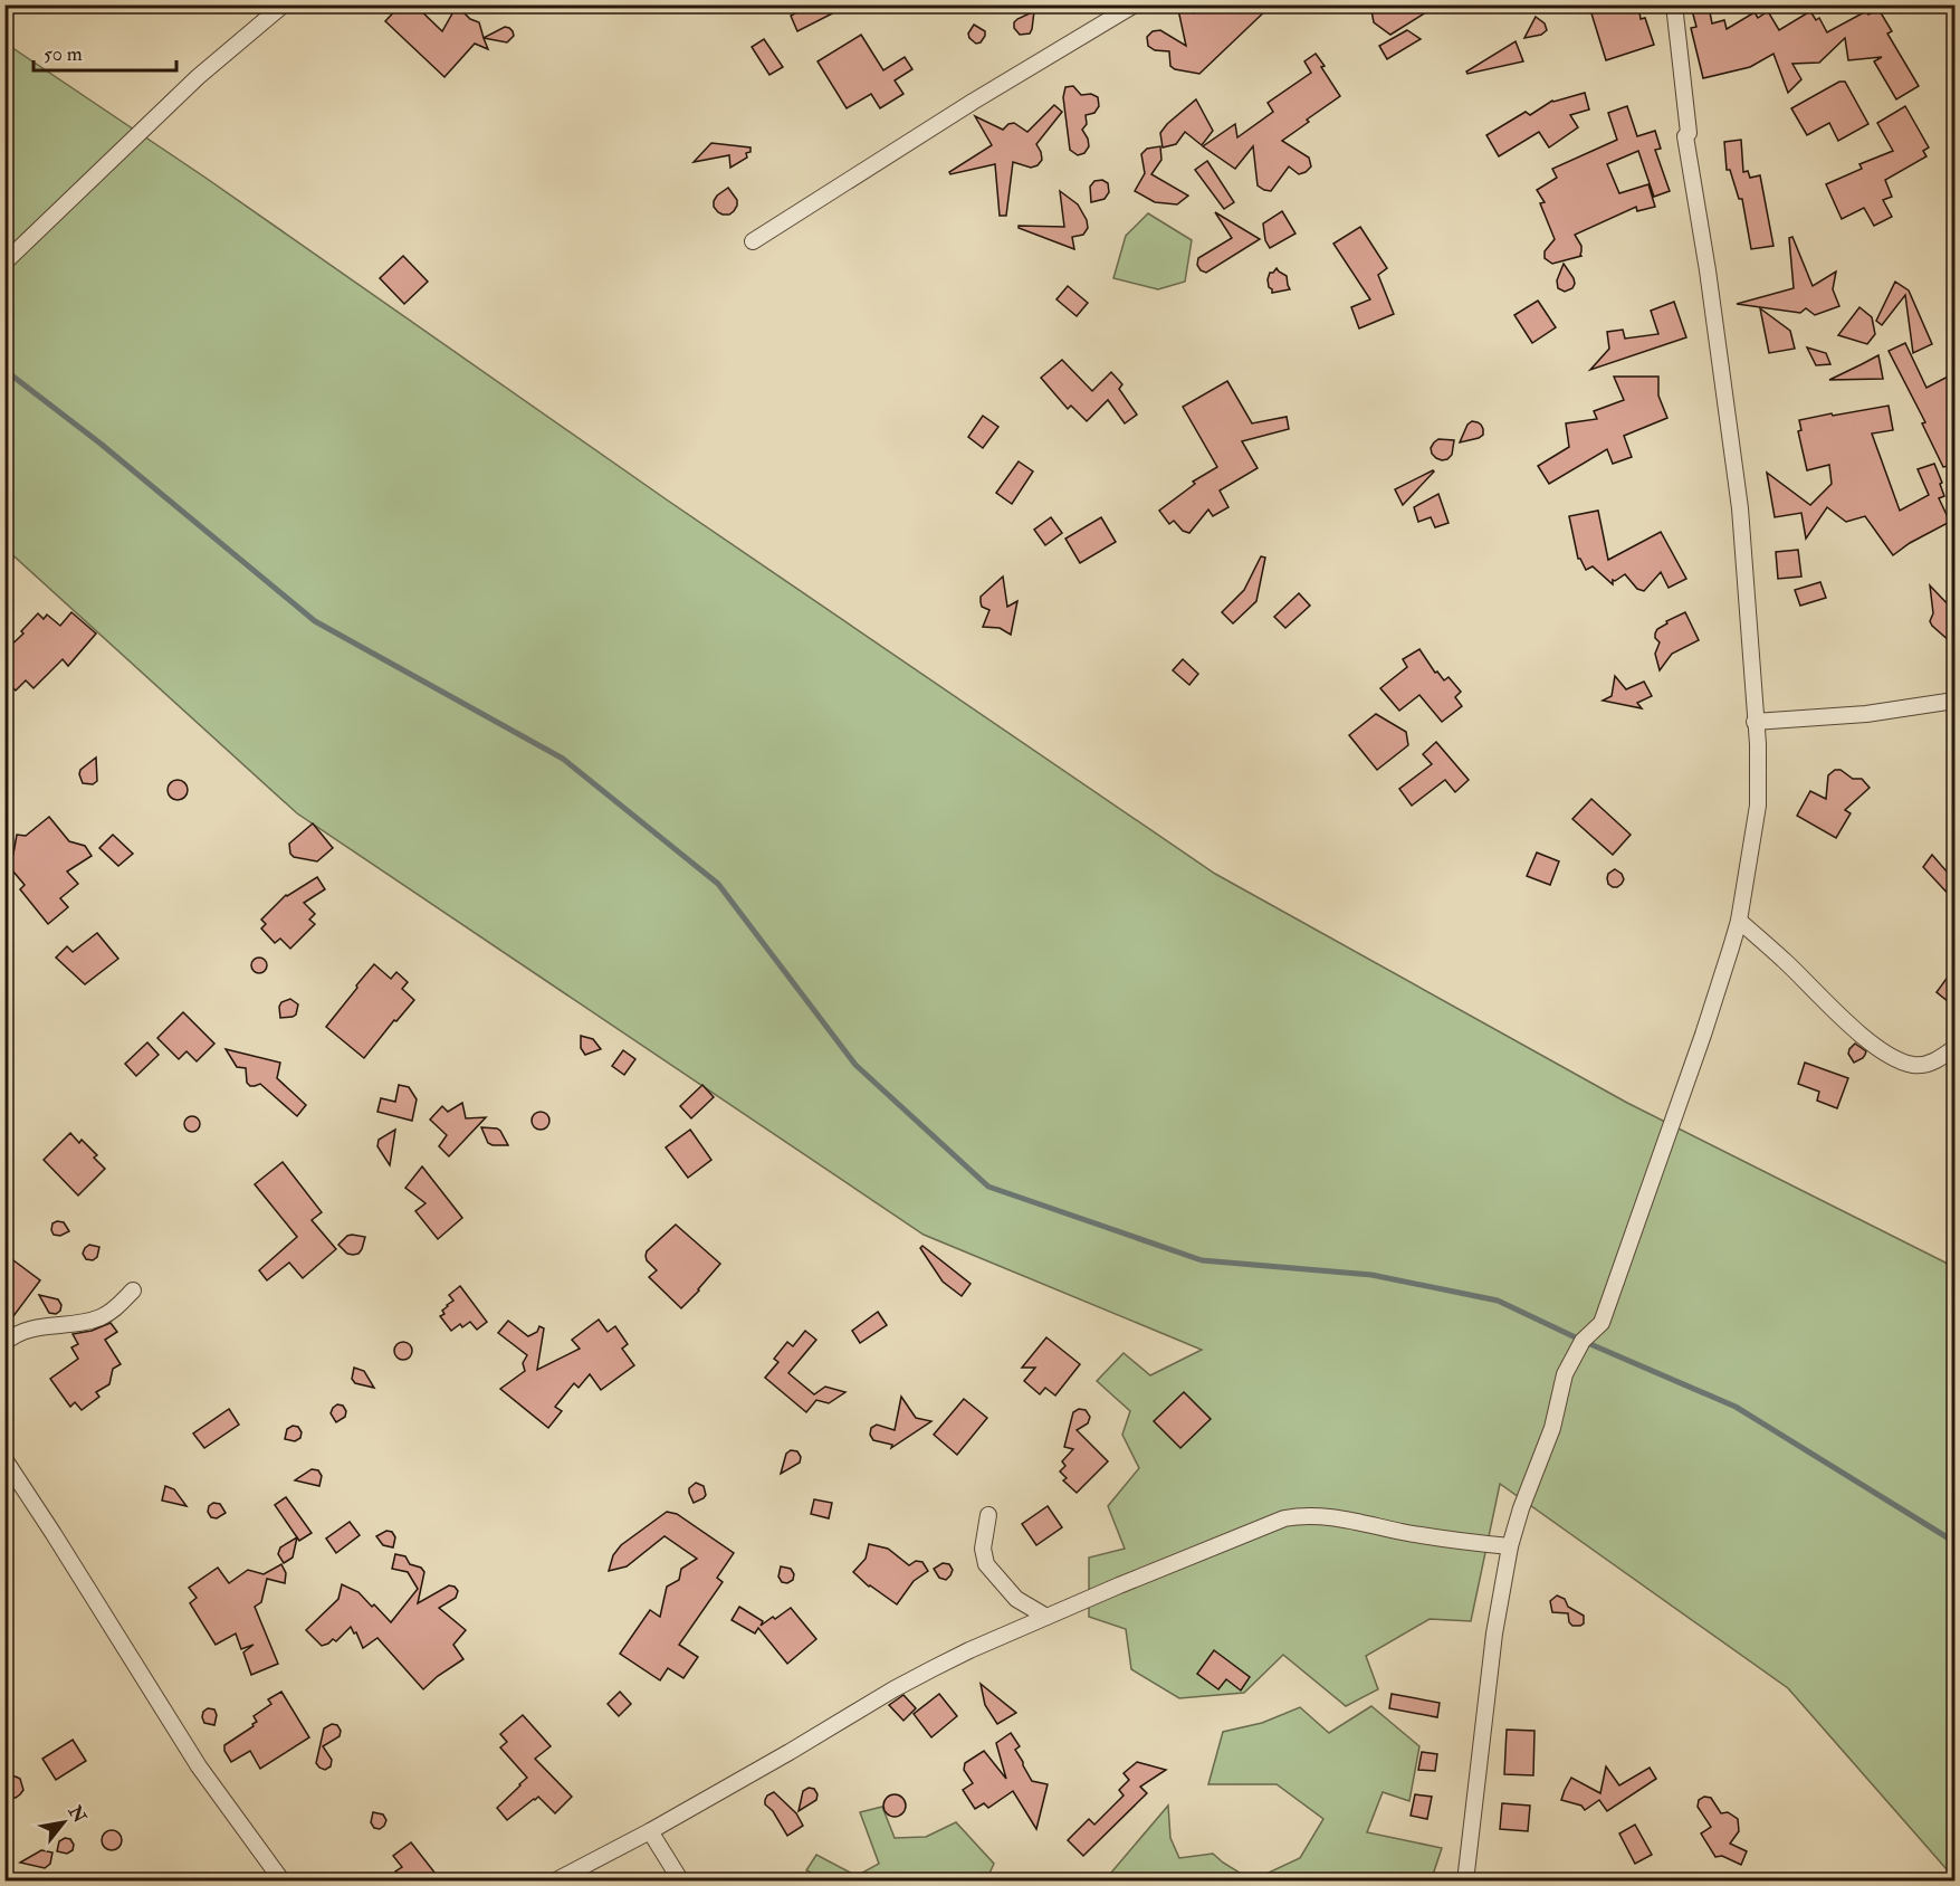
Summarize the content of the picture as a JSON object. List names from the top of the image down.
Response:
{
  "scale_bar": "50 m",
  "north": "top right"
}
